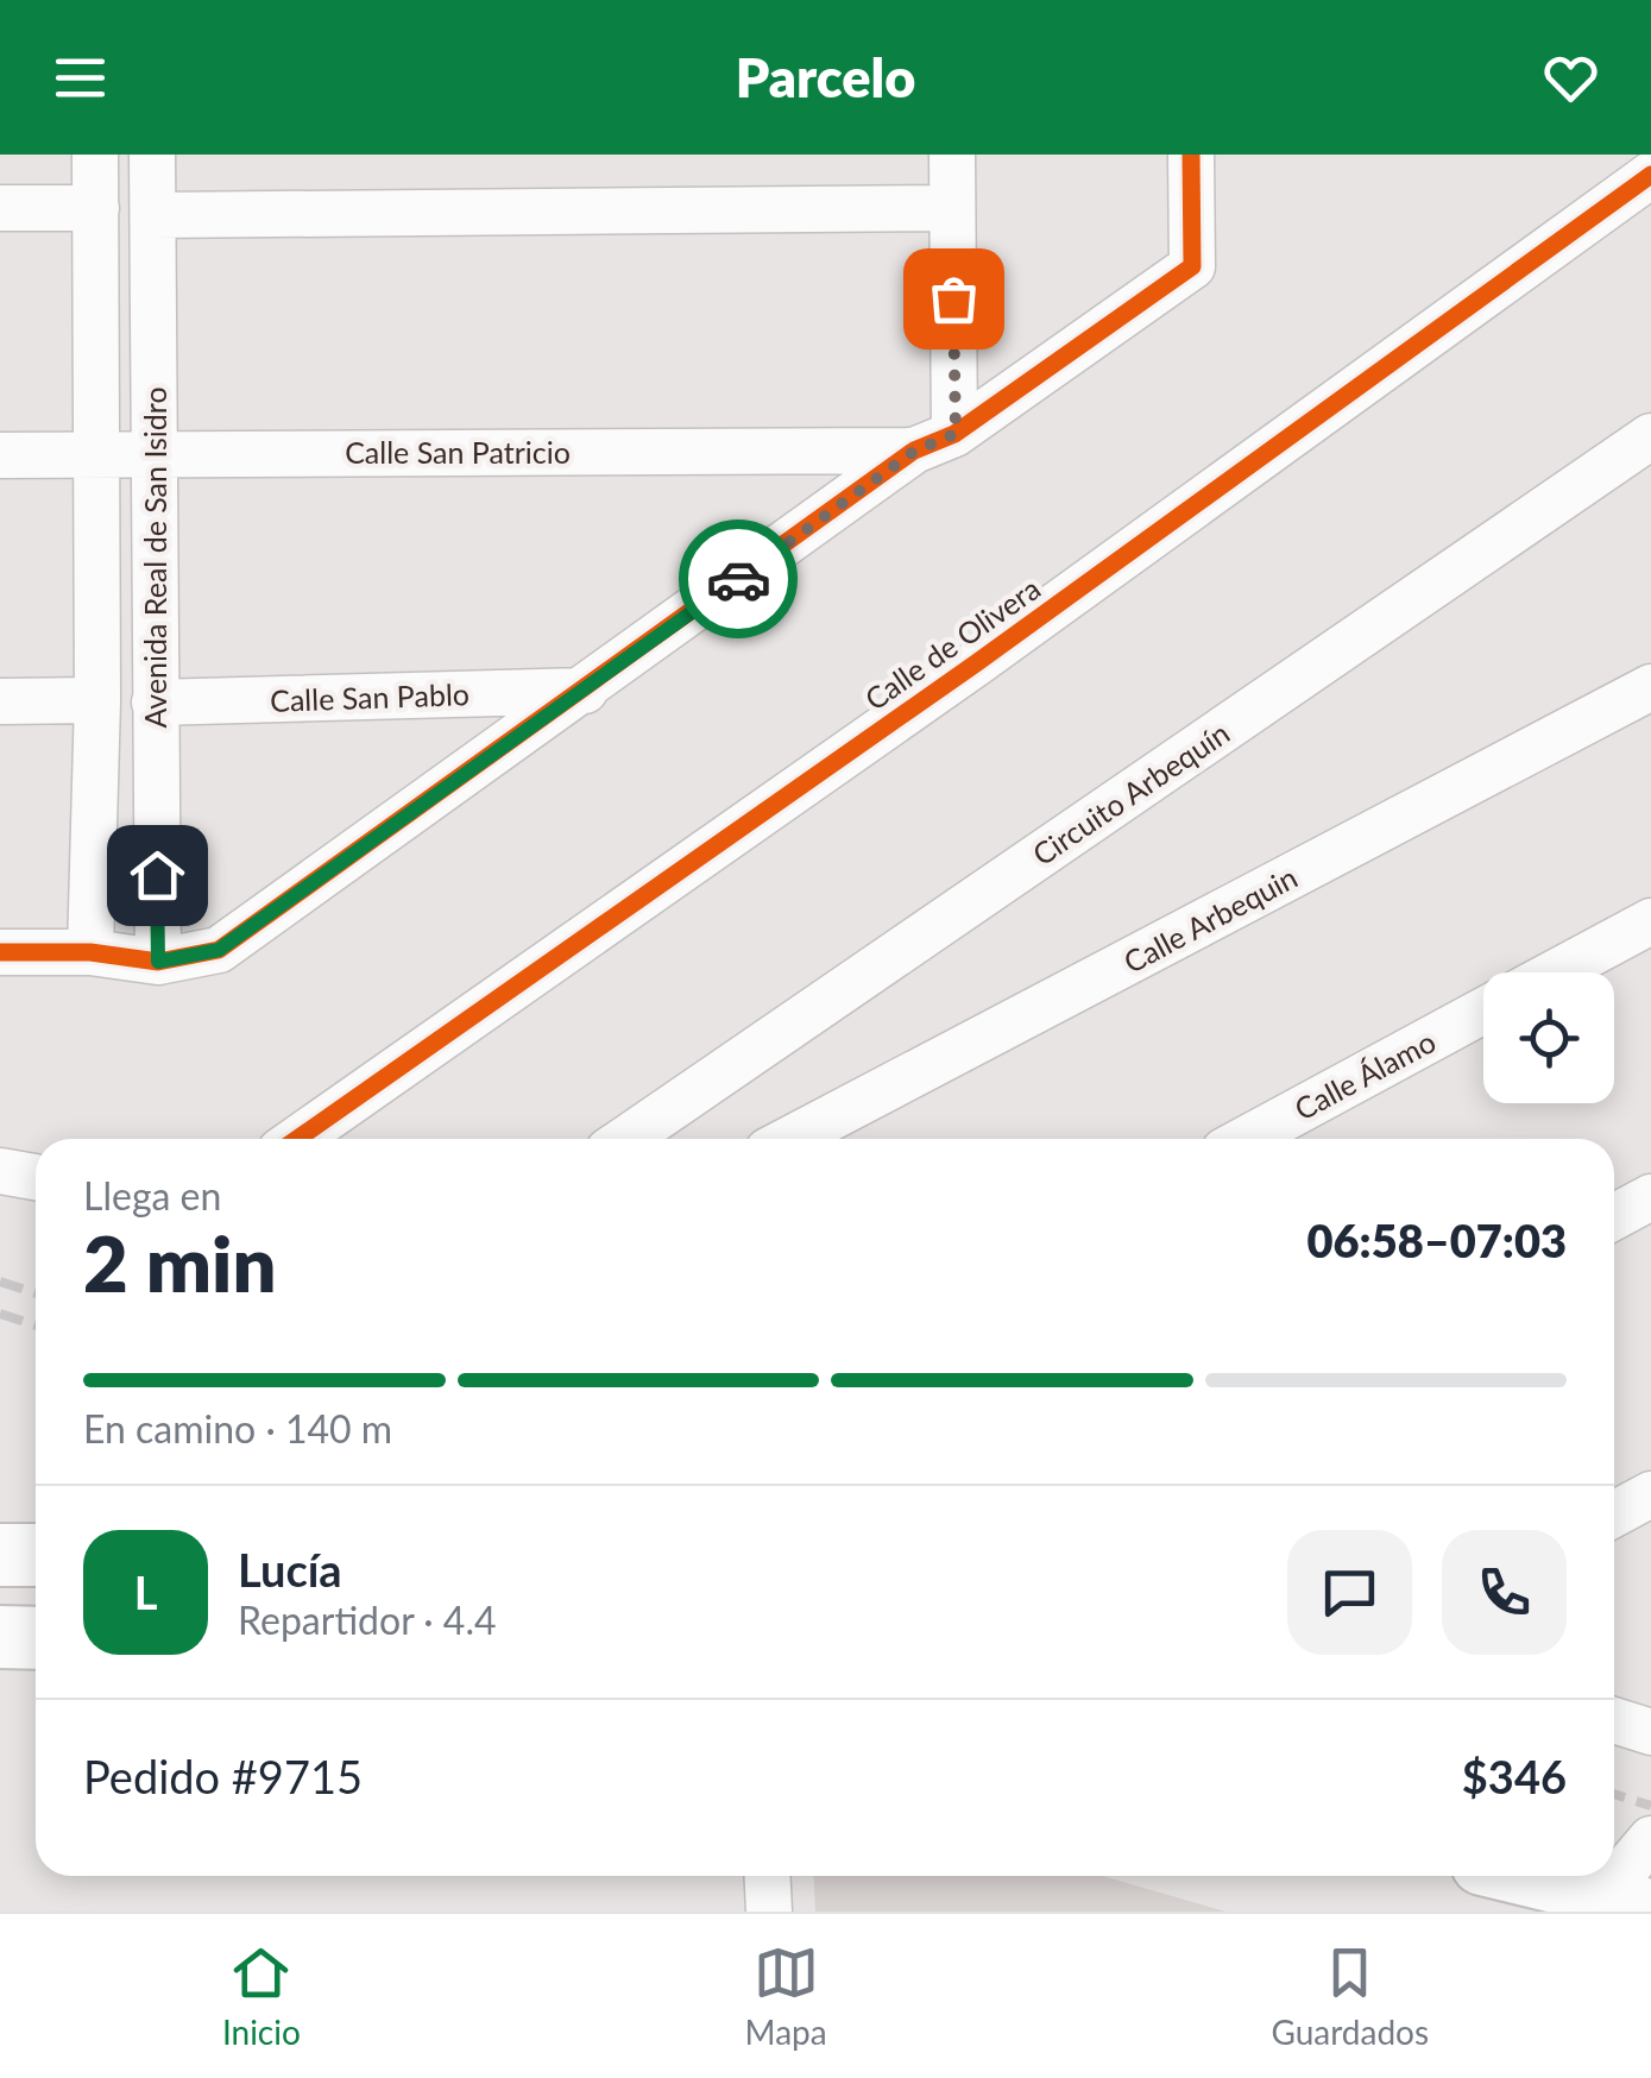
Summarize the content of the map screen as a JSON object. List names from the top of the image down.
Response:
{
  "streets": {
    "street": [
      "Calle San Patricio",
      "Avenida Real de San Isidro",
      "Calle de Olivera",
      "Calle San Pablo",
      "Circuito Arbequín",
      "Calle Arbequin",
      "Calle Álamo"
    ]
  },
  "crossings": [
    ["Calle San Patricio", "Avenida Real de San Isidro"],
    ["Avenida Real de San Isidro", "Calle San Pablo"]
  ],
  "page": {
    "header": "Parcelo",
    "heading": ["2 min", "Llega en", "06:58–07:03"],
    "panel": [
      "Lucía",
      "Repartidor · 4.4",
      "Pedido #9715",
      "$346"
    ],
    "bar": "En camino · 140 m",
    "round": "L",
    "tabs": ["Inicio", "Mapa", "Guardados"]
  }
}
